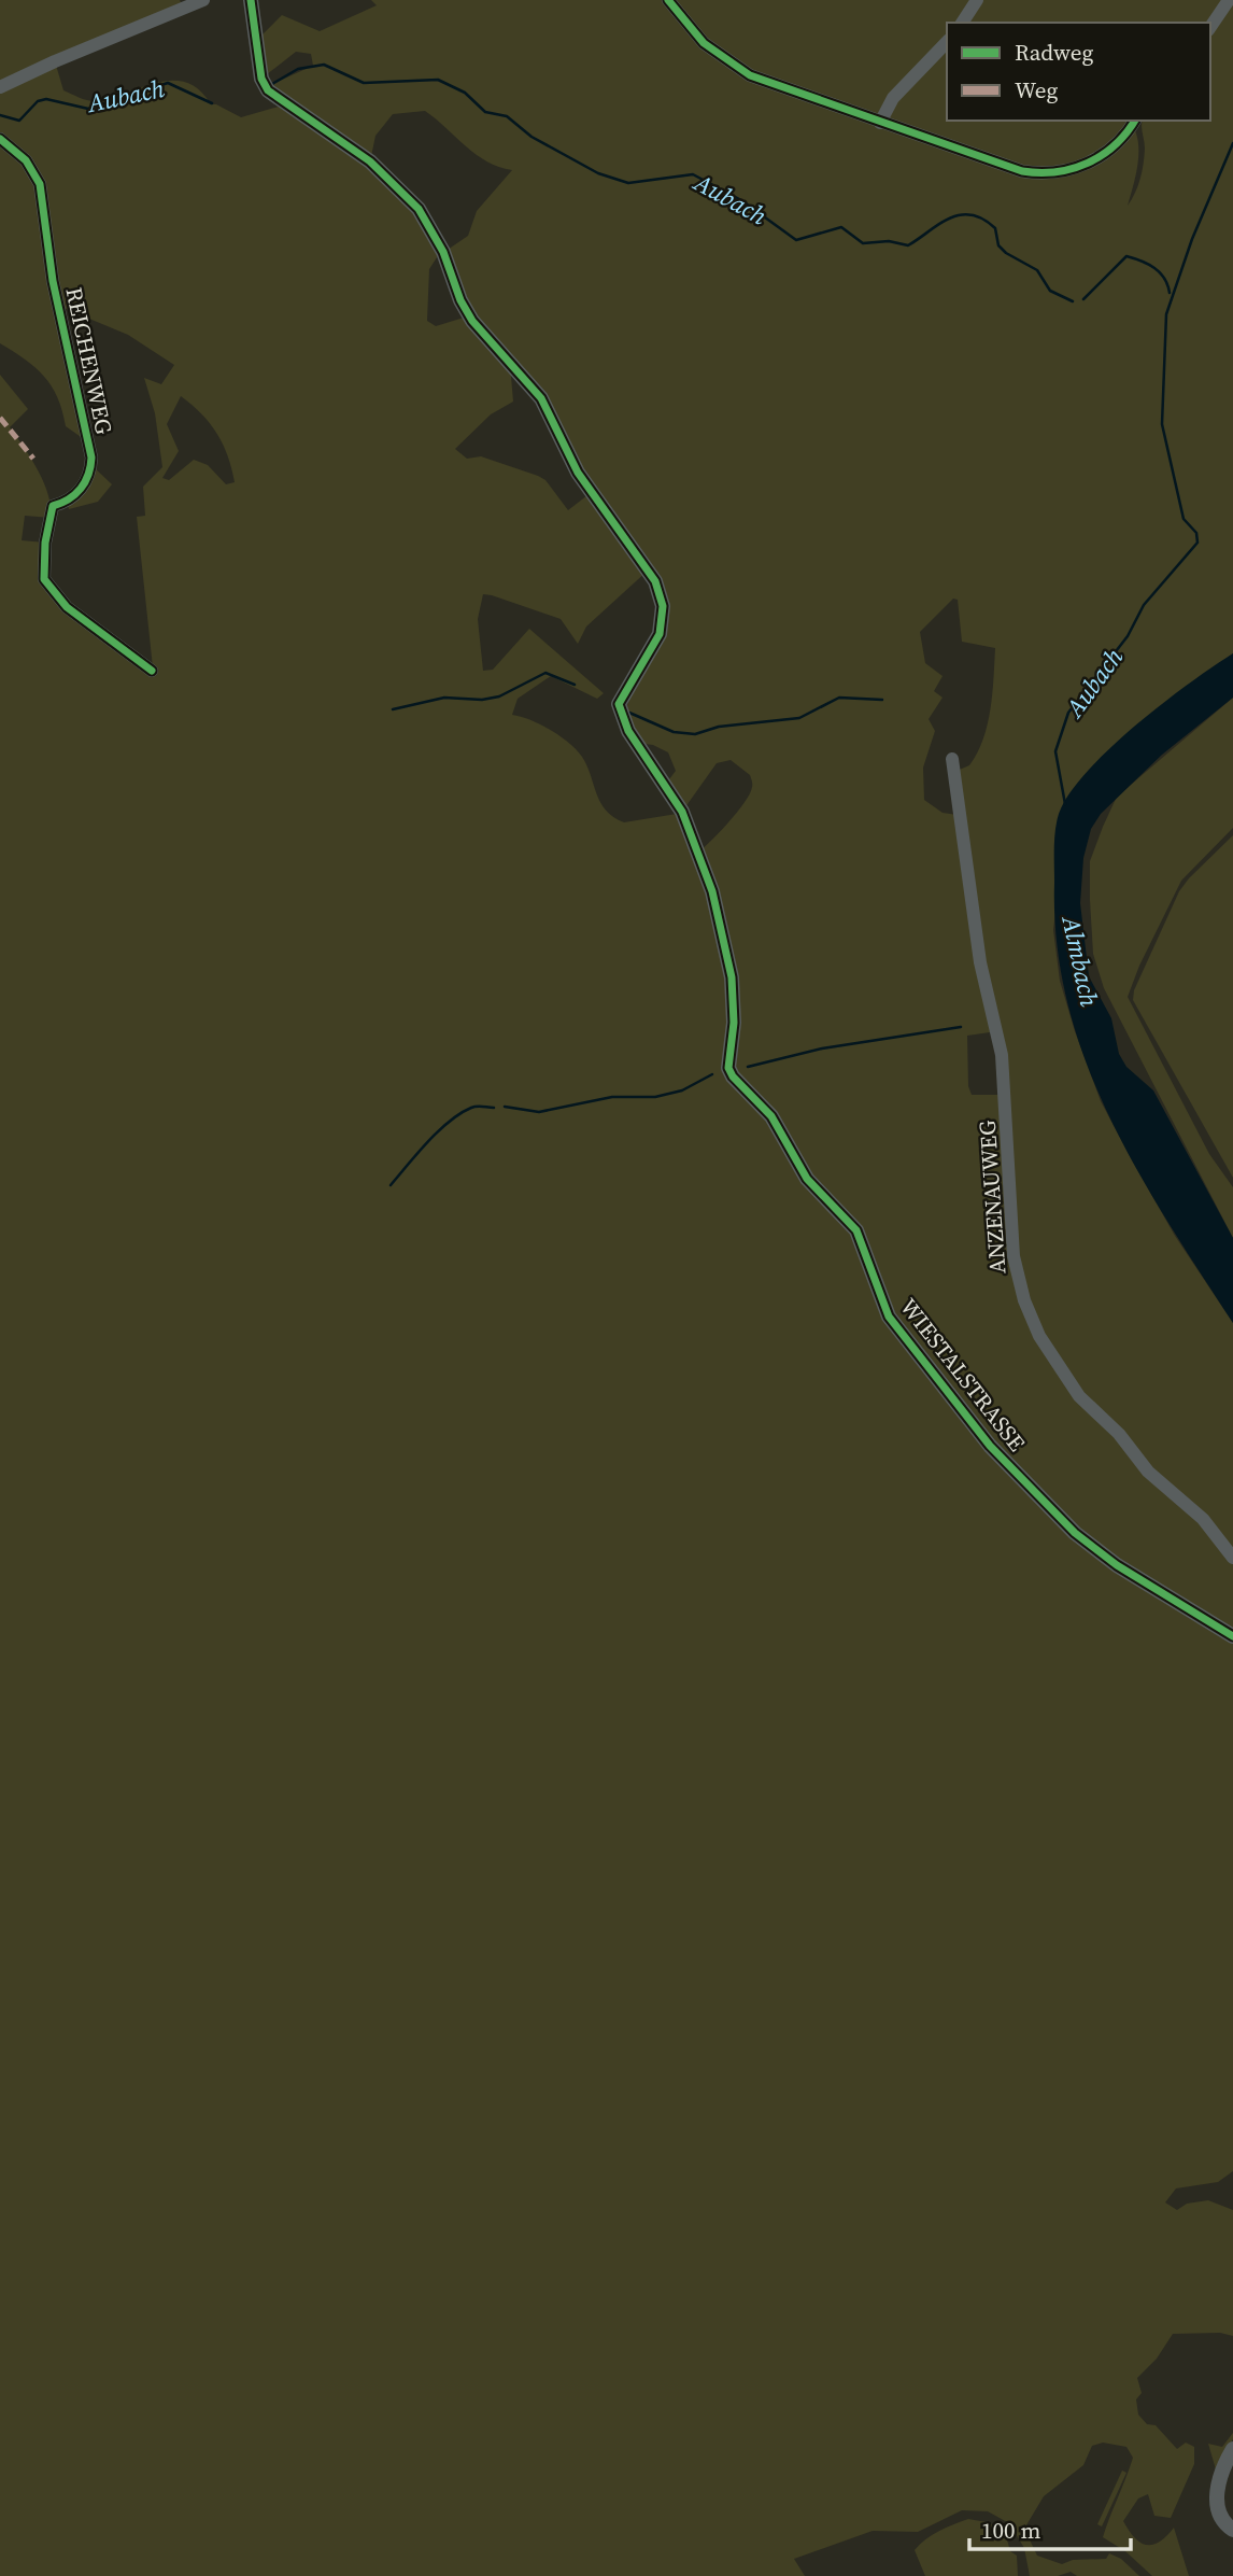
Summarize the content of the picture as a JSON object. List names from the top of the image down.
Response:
{
  "streets": {
    "street": ["REICHENWEG", "ANZENAUWEG", "WIESTALSTRASSE"]
  },
  "water": ["Aubach", "Almbach"],
  "legend": ["Radweg", "Weg"],
  "scale_bar": "100 m"
}
